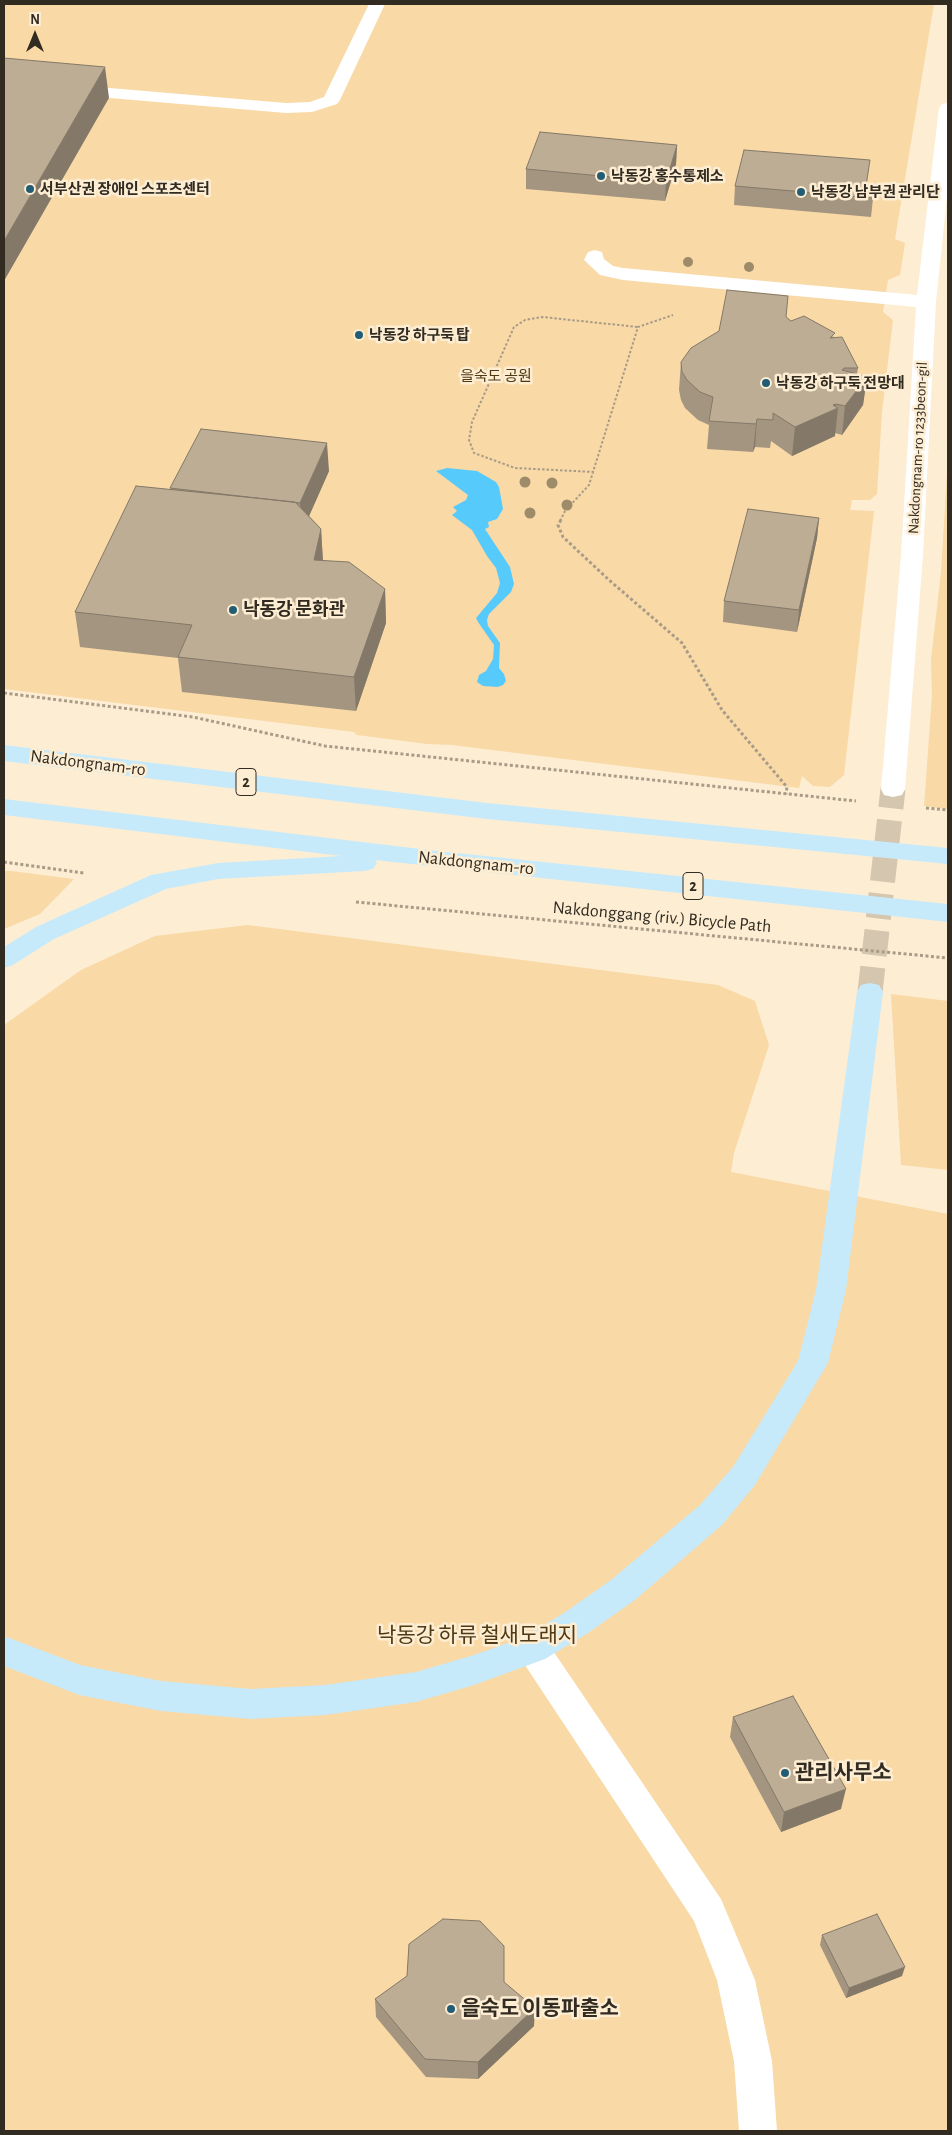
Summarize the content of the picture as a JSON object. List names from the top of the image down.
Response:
{
  "streets": {
    "main road": ["Nakdongnam-ro", "2"],
    "street": ["Nakdongnam-ro 1233beon-gil"],
    "path": ["Nakdonggang (riv.) Bicycle Path"]
  },
  "parks": ["을숙도 공원", "낙동강 하류 철새도래지"],
  "places": [
    "낙동강 홍수통제소",
    "서부산권 장애인 스포츠센터",
    "낙동강 남부권 관리단",
    "낙동강 하구둑 탑",
    "낙동강 하구둑 전망대",
    "낙동강 문화관",
    "관리사무소",
    "을숙도 이동파출소"
  ],
  "north": "top"
}
